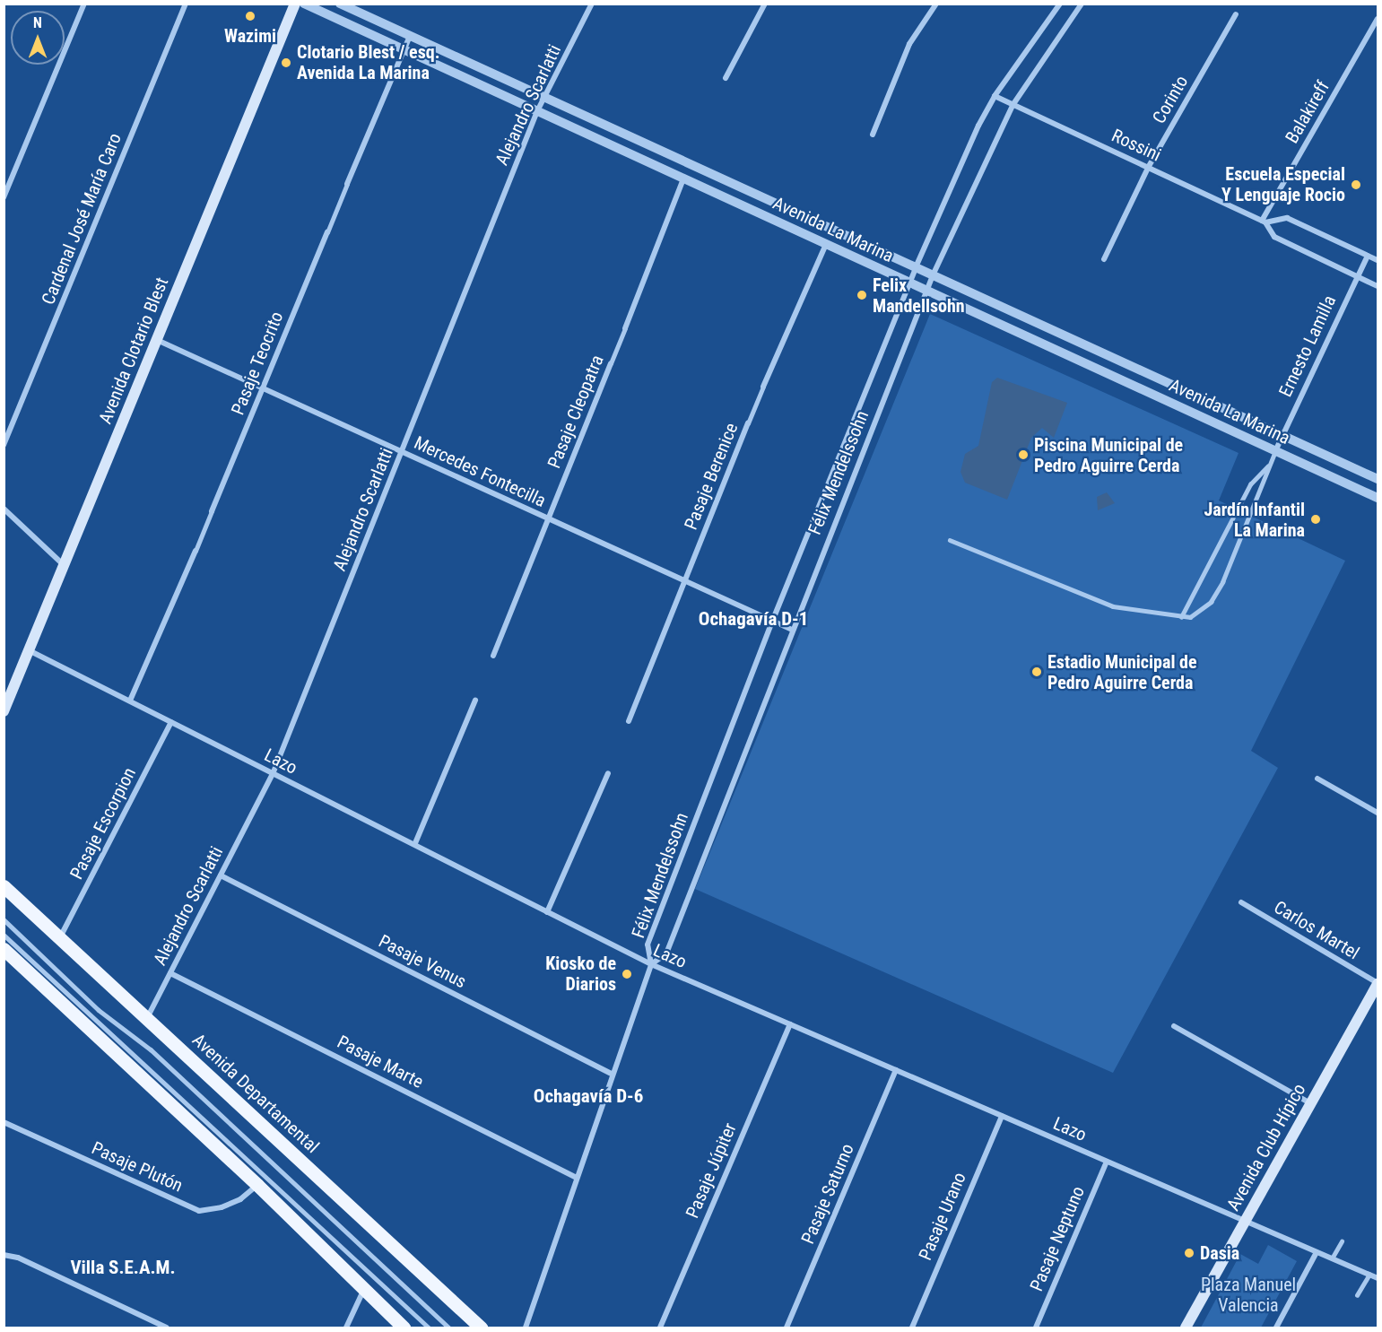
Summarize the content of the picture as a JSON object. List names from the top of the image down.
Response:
{
  "streets": {
    "main road": ["Avenida Clotario Blest", "Avenida Departamental", "Avenida Club Hípico"],
    "street": [
      "Corinto",
      "Alejandro Scarlatti",
      "Balakireff",
      "Rossini",
      "Cardenal José María Caro",
      "Avenida La Marina",
      "Ernesto Lamilla",
      "Pasaje Teocrito",
      "Pasaje Cleopatra",
      "Mercedes Fontecilla",
      "Félix Mendelssohn",
      "Pasaje Berenice",
      "Lazo",
      "Pasaje Escorpion",
      "Carlos Martel",
      "Pasaje Venus",
      "Pasaje Marte",
      "Pasaje Plutón",
      "Pasaje Júpiter",
      "Pasaje Saturno",
      "Pasaje Urano",
      "Pasaje Neptuno"
    ]
  },
  "crossings": [
    ["Corinto", "Rossini"],
    ["Alejandro Scarlatti", "Avenida La Marina"],
    ["Alejandro Scarlatti", "Mercedes Fontecilla"],
    ["Alejandro Scarlatti", "Lazo"],
    ["Alejandro Scarlatti", "Pasaje Venus"],
    ["Alejandro Scarlatti", "Pasaje Marte"],
    ["Alejandro Scarlatti", "Avenida Departamental"],
    ["Balakireff", "Rossini"],
    ["Rossini", "Ernesto Lamilla"],
    ["Rossini", "Félix Mendelssohn"],
    ["Avenida La Marina", "Ernesto Lamilla"],
    ["Avenida La Marina", "Pasaje Teocrito"],
    ["Avenida La Marina", "Pasaje Cleopatra"],
    ["Avenida La Marina", "Félix Mendelssohn"],
    ["Avenida La Marina", "Pasaje Berenice"],
    ["Avenida Clotario Blest", "Mercedes Fontecilla"],
    ["Avenida Clotario Blest", "Lazo"],
    ["Pasaje Teocrito", "Mercedes Fontecilla"],
    ["Pasaje Teocrito", "Lazo"],
    ["Pasaje Cleopatra", "Mercedes Fontecilla"],
    ["Mercedes Fontecilla", "Félix Mendelssohn"],
    ["Mercedes Fontecilla", "Pasaje Berenice"],
    ["Félix Mendelssohn", "Lazo"],
    ["Félix Mendelssohn", "Pasaje Venus"],
    ["Félix Mendelssohn", "Pasaje Marte"],
    ["Lazo", "Pasaje Escorpion"],
    ["Lazo", "Avenida Club Hípico"],
    ["Lazo", "Pasaje Júpiter"],
    ["Lazo", "Pasaje Saturno"],
    ["Lazo", "Pasaje Urano"],
    ["Lazo", "Pasaje Neptuno"],
    ["Pasaje Escorpion", "Avenida Departamental"],
    ["Carlos Martel", "Avenida Club Hípico"]
  ],
  "districts": ["Ochagavía D-1", "Ochagavía D-6", "Villa S.E.A.M."],
  "parks": ["Plaza Manuel Valencia"],
  "places": [
    "Wazimi",
    "Clotario Blest / esq. Avenida La Marina",
    "Escuela Especial Y Lenguaje Rocio",
    "Felix Mandellsohn",
    "Piscina Municipal de Pedro Aguirre Cerda",
    "Jardín Infantil La Marina",
    "Estadio Municipal de Pedro Aguirre Cerda",
    "Kiosko de Diarios",
    "Dasia"
  ],
  "north": "top"
}
